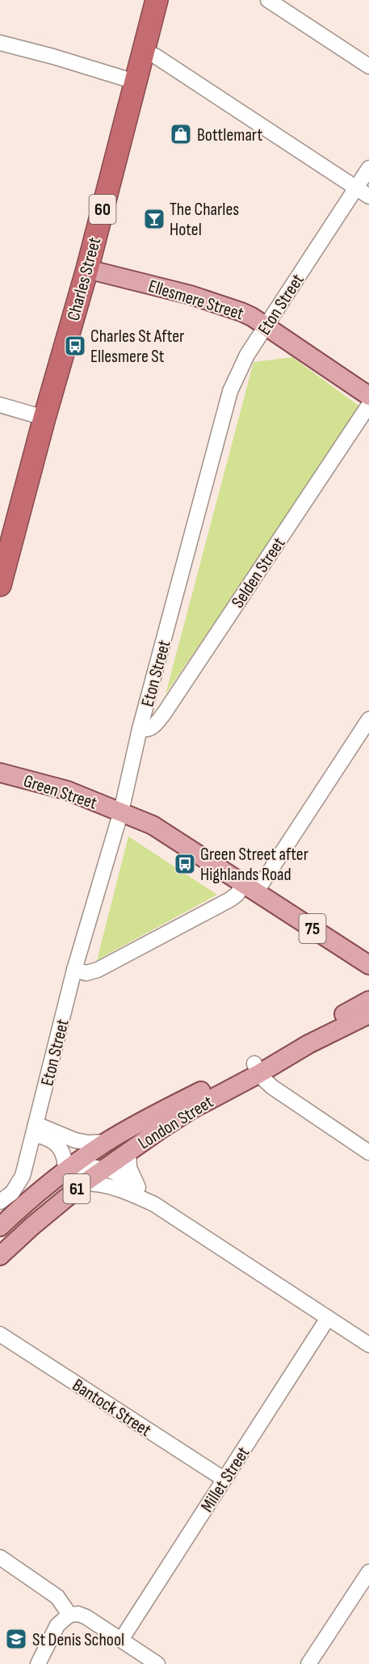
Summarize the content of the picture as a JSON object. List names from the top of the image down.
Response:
{
  "streets": {
    "highway": ["60", "Charles Street"],
    "main road": [
      "Ellesmere Street",
      "Green Street",
      "75",
      "London Street",
      "61"
    ],
    "street": [
      "Eton Street",
      "Selden Street",
      "Bantock Street",
      "Millet Street"
    ]
  },
  "crossings": [
    ["Charles Street", "Ellesmere Street"],
    ["Ellesmere Street", "Eton Street"],
    ["Eton Street", "Selden Street"],
    ["Eton Street", "Green Street"],
    ["Bantock Street", "Millet Street"]
  ],
  "places": {
    "shop": ["Bottlemart"],
    "bar": ["The Charles Hotel"],
    "bus stop": ["Charles St After Ellesmere St", "Green Street after Highlands Road"],
    "school or university": ["St Denis School"]
  }
}
